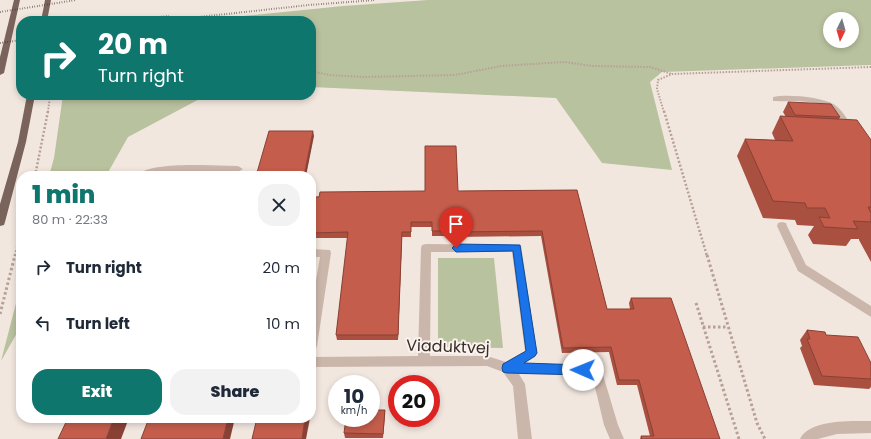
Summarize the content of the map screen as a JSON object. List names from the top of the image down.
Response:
{
  "streets": {
    "street": ["Viaduktvej"]
  },
  "north": "bottom",
  "page": {
    "turn": ["20 m", "Turn right"],
    "heading": ["1 min", "80 m · 22:33"],
    "list": [
      {
        "name": "Turn right",
        "value": "20 m"
      },
      {
        "name": "Turn left",
        "value": "10 m"
      }
    ],
    "buttons": ["Exit", "Share"],
    "speed": "10 km/h",
    "limit": "20"
  }
}
